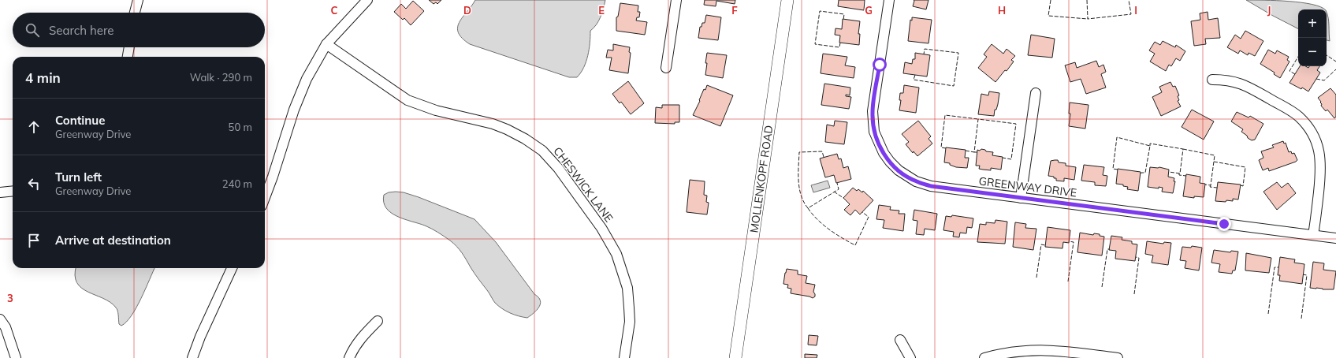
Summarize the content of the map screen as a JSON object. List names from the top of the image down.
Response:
{
  "streets": {
    "street": ["MOLLENKOPF ROAD", "CHESWICK LANE", "GREENWAY DRIVE"]
  },
  "page": {
    "map_buttons": ["+", "−"],
    "search": "Search here",
    "heading": ["4 min", "Walk · 290 m"],
    "list": [
      ["Continue", "Greenway Drive", "50 m"],
      ["Turn left", "Greenway Drive", "240 m"],
      "Arrive at destination"
    ]
  },
  "grid": {
    "columns": [
      "C",
      "D",
      "E",
      "F",
      "G",
      "H",
      "I",
      "J"
    ],
    "rows": ["3"]
  }
}
